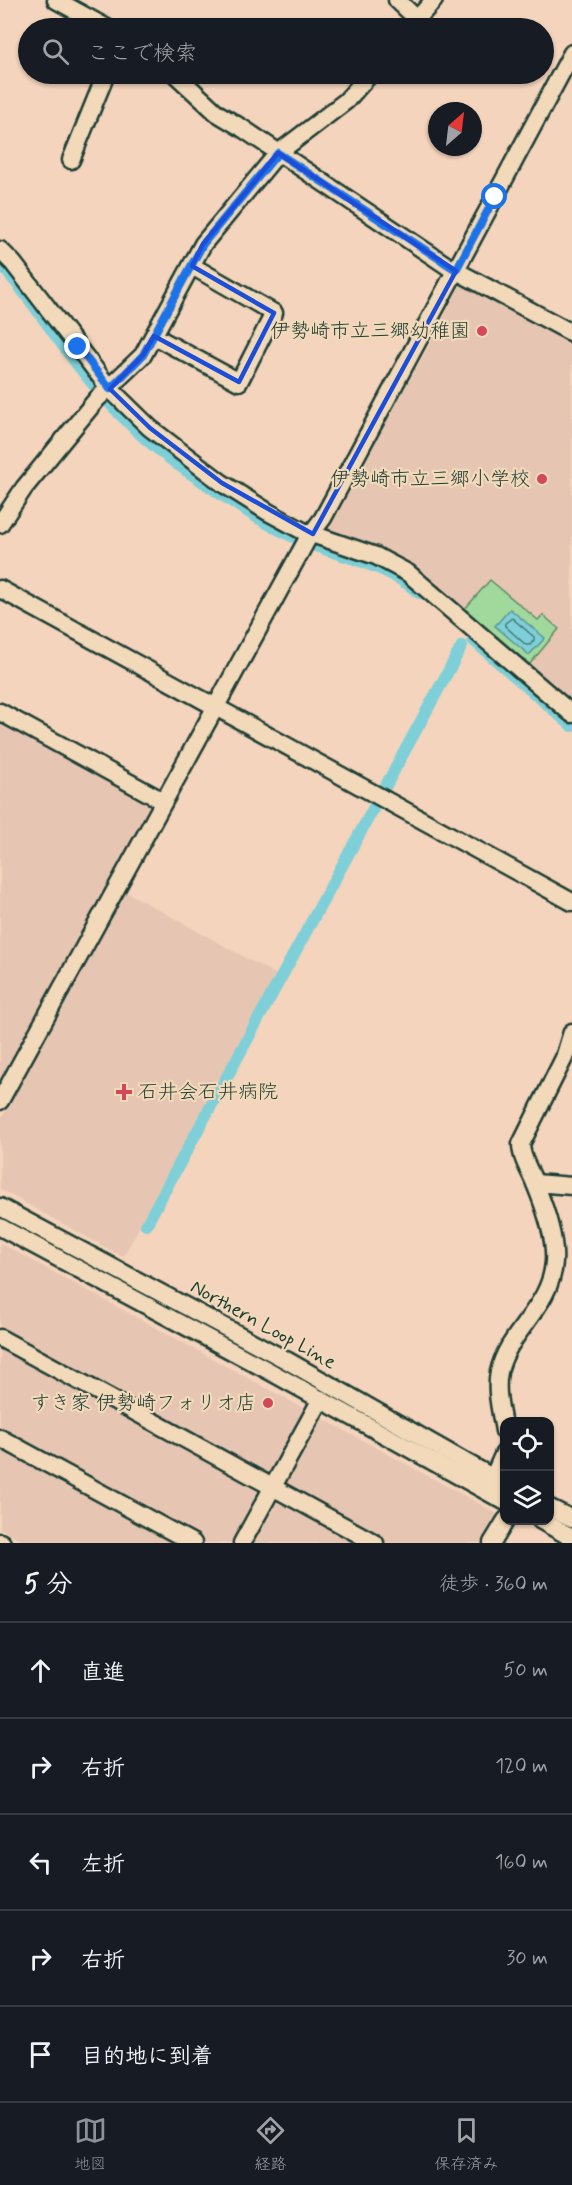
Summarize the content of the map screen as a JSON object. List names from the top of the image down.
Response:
{
  "streets": {
    "street": ["Northern Loop Line"]
  },
  "places": {
    "other": ["伊勢崎市立三郷幼稚園", "伊勢崎市立三郷小学校", "すき家 伊勢崎フォリオ店"],
    "health": ["石井会石井病院"]
  },
  "north": "top right",
  "page": {
    "search": "ここで検索",
    "heading": ["5 分", "徒歩 · 360 m"],
    "list": [
      ["直進", "50 m"],
      ["右折", "120 m"],
      ["左折", "160 m"],
      ["右折", "30 m"],
      "目的地に到着"
    ],
    "nav": ["地図", "経路", "保存済み"]
  }
}
